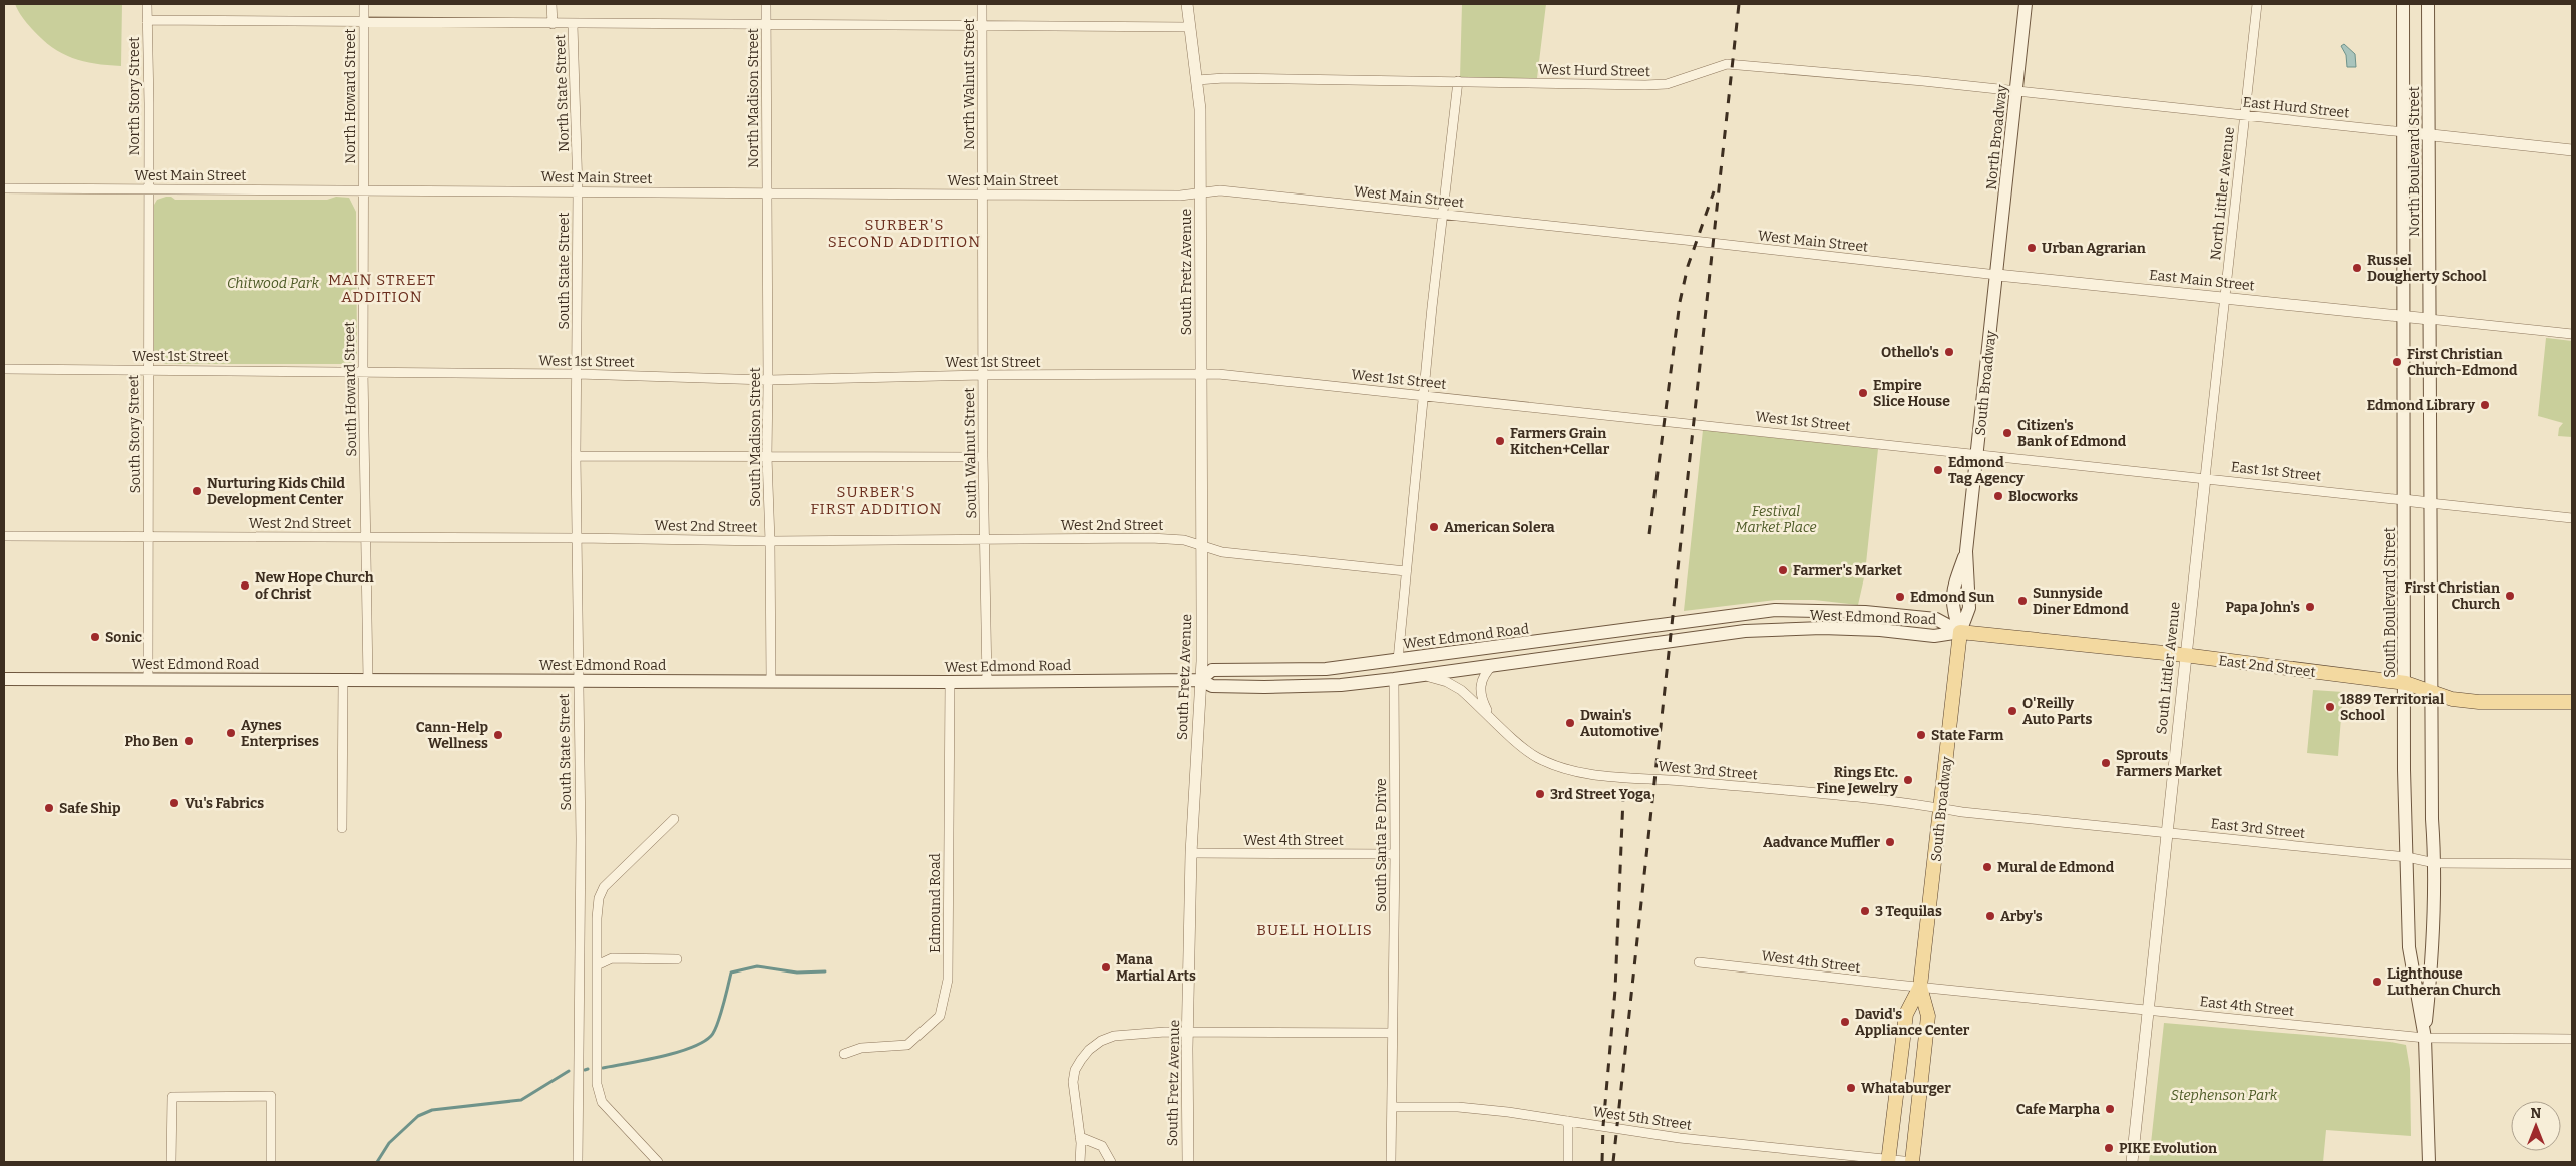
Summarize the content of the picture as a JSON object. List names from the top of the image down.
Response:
{
  "streets": {
    "main road": [
      "North Broadway",
      "North Boulevard Street",
      "South Broadway",
      "South Boulevard Street",
      "West Edmond Road",
      "East 2nd Street"
    ],
    "street": [
      "West Hurd Street",
      "North Walnut Street",
      "North State Street",
      "North Story Street",
      "North Howard Street",
      "North Madison Street",
      "East Hurd Street",
      "West Main Street",
      "North Littler Avenue",
      "South State Street",
      "South Fretz Avenue",
      "East Main Street",
      "West 1st Street",
      "South Howard Street",
      "South Story Street",
      "South Madison Street",
      "South Walnut Street",
      "East 1st Street",
      "West 2nd Street",
      "South Littler Avenue",
      "West 3rd Street",
      "East 3rd Street",
      "West 4th Street",
      "South Santa Fe Drive",
      "Edmound Road",
      "East 4th Street",
      "West 5th Street"
    ]
  },
  "crossings": [
    ["West Hurd Street", "East Hurd Street"],
    ["West Hurd Street", "North Broadway"],
    ["West Hurd Street", "South Fretz Avenue"],
    ["North Walnut Street", "West Main Street"],
    ["North Walnut Street", "South Walnut Street"],
    ["North State Street", "West Main Street"],
    ["North State Street", "South State Street"],
    ["North Story Street", "West Main Street"],
    ["North Story Street", "South Story Street"],
    ["North Howard Street", "West Main Street"],
    ["North Howard Street", "South Howard Street"],
    ["North Madison Street", "West Main Street"],
    ["North Madison Street", "South Madison Street"],
    ["East Hurd Street", "North Broadway"],
    ["East Hurd Street", "North Boulevard Street"],
    ["East Hurd Street", "North Littler Avenue"],
    ["North Broadway", "West Main Street"],
    ["North Broadway", "East Main Street"],
    ["North Broadway", "South Broadway"],
    ["North Boulevard Street", "East Main Street"],
    ["North Boulevard Street", "South Boulevard Street"],
    ["West Main Street", "South State Street"],
    ["West Main Street", "South Fretz Avenue"],
    ["West Main Street", "East Main Street"],
    ["West Main Street", "South Broadway"],
    ["West Main Street", "South Howard Street"],
    ["West Main Street", "South Story Street"],
    ["West Main Street", "South Madison Street"],
    ["West Main Street", "South Walnut Street"],
    ["North Littler Avenue", "East Main Street"],
    ["North Littler Avenue", "South Littler Avenue"],
    ["South State Street", "West 1st Street"],
    ["South State Street", "West 2nd Street"],
    ["South State Street", "West Edmond Road"],
    ["South Fretz Avenue", "West 1st Street"],
    ["South Fretz Avenue", "West 2nd Street"],
    ["South Fretz Avenue", "West Edmond Road"],
    ["South Fretz Avenue", "West 4th Street"],
    ["East Main Street", "South Broadway"],
    ["East Main Street", "South Boulevard Street"],
    ["East Main Street", "South Littler Avenue"],
    ["West 1st Street", "South Broadway"],
    ["West 1st Street", "South Howard Street"],
    ["West 1st Street", "South Story Street"],
    ["West 1st Street", "South Madison Street"],
    ["West 1st Street", "South Walnut Street"],
    ["West 1st Street", "East 1st Street"],
    ["South Broadway", "East 1st Street"],
    ["South Broadway", "West Edmond Road"],
    ["South Broadway", "East 2nd Street"],
    ["South Broadway", "West 3rd Street"],
    ["South Broadway", "East 3rd Street"],
    ["South Broadway", "West 4th Street"],
    ["South Broadway", "East 4th Street"],
    ["South Broadway", "West 5th Street"],
    ["South Howard Street", "West 2nd Street"],
    ["South Howard Street", "West Edmond Road"],
    ["South Story Street", "West 2nd Street"],
    ["South Story Street", "West Edmond Road"],
    ["South Madison Street", "West 2nd Street"],
    ["South Madison Street", "West Edmond Road"],
    ["South Walnut Street", "West 2nd Street"],
    ["South Walnut Street", "West Edmond Road"],
    ["East 1st Street", "South Boulevard Street"],
    ["East 1st Street", "South Littler Avenue"],
    ["South Boulevard Street", "East 2nd Street"],
    ["South Boulevard Street", "East 3rd Street"],
    ["South Boulevard Street", "East 4th Street"],
    ["West Edmond Road", "East 2nd Street"],
    ["West Edmond Road", "West 3rd Street"],
    ["West Edmond Road", "South Santa Fe Drive"],
    ["West Edmond Road", "Edmound Road"],
    ["East 2nd Street", "South Littler Avenue"],
    ["South Littler Avenue", "East 3rd Street"],
    ["South Littler Avenue", "East 4th Street"],
    ["West 3rd Street", "East 3rd Street"],
    ["West 4th Street", "South Santa Fe Drive"],
    ["West 4th Street", "East 4th Street"],
    ["South Santa Fe Drive", "West 5th Street"]
  ],
  "districts": [
    "SURBER'S SECOND ADDITION",
    "MAIN STREET ADDITION",
    "SURBER'S FIRST ADDITION",
    "BUELL HOLLIS"
  ],
  "parks": ["Chitwood Park", "Festival Market Place", "Stephenson Park"],
  "places": [
    "Urban Agrarian",
    "Russel Dougherty School",
    "Othello's",
    "First Christian Church-Edmond",
    "Empire Slice House",
    "Edmond Library",
    "Citizen's Bank of Edmond",
    "Farmers Grain Kitchen+Cellar",
    "Edmond Tag Agency",
    "Nurturing Kids Child Development Center",
    "Blocworks",
    "American Solera",
    "Farmer's Market",
    "New Hope Church of Christ",
    "First Christian Church",
    "Edmond Sun",
    "Sunnyside Diner Edmond",
    "Papa John's",
    "Sonic",
    "1889 Territorial School",
    "O'Reilly Auto Parts",
    "Dwain's Automotive",
    "Aynes Enterprises",
    "Cann-Help Wellness",
    "State Farm",
    "Pho Ben",
    "Sprouts Farmers Market",
    "Rings Etc. Fine Jewelry",
    "3rd Street Yoga",
    "Vu's Fabrics",
    "Safe Ship",
    "Aadvance Muffler",
    "Mural de Edmond",
    "3 Tequilas",
    "Arby's",
    "Mana Martial Arts",
    "Lighthouse Lutheran Church",
    "David's Appliance Center",
    "Whataburger",
    "Cafe Marpha",
    "PIKE Evolution"
  ],
  "north": "top"
}
